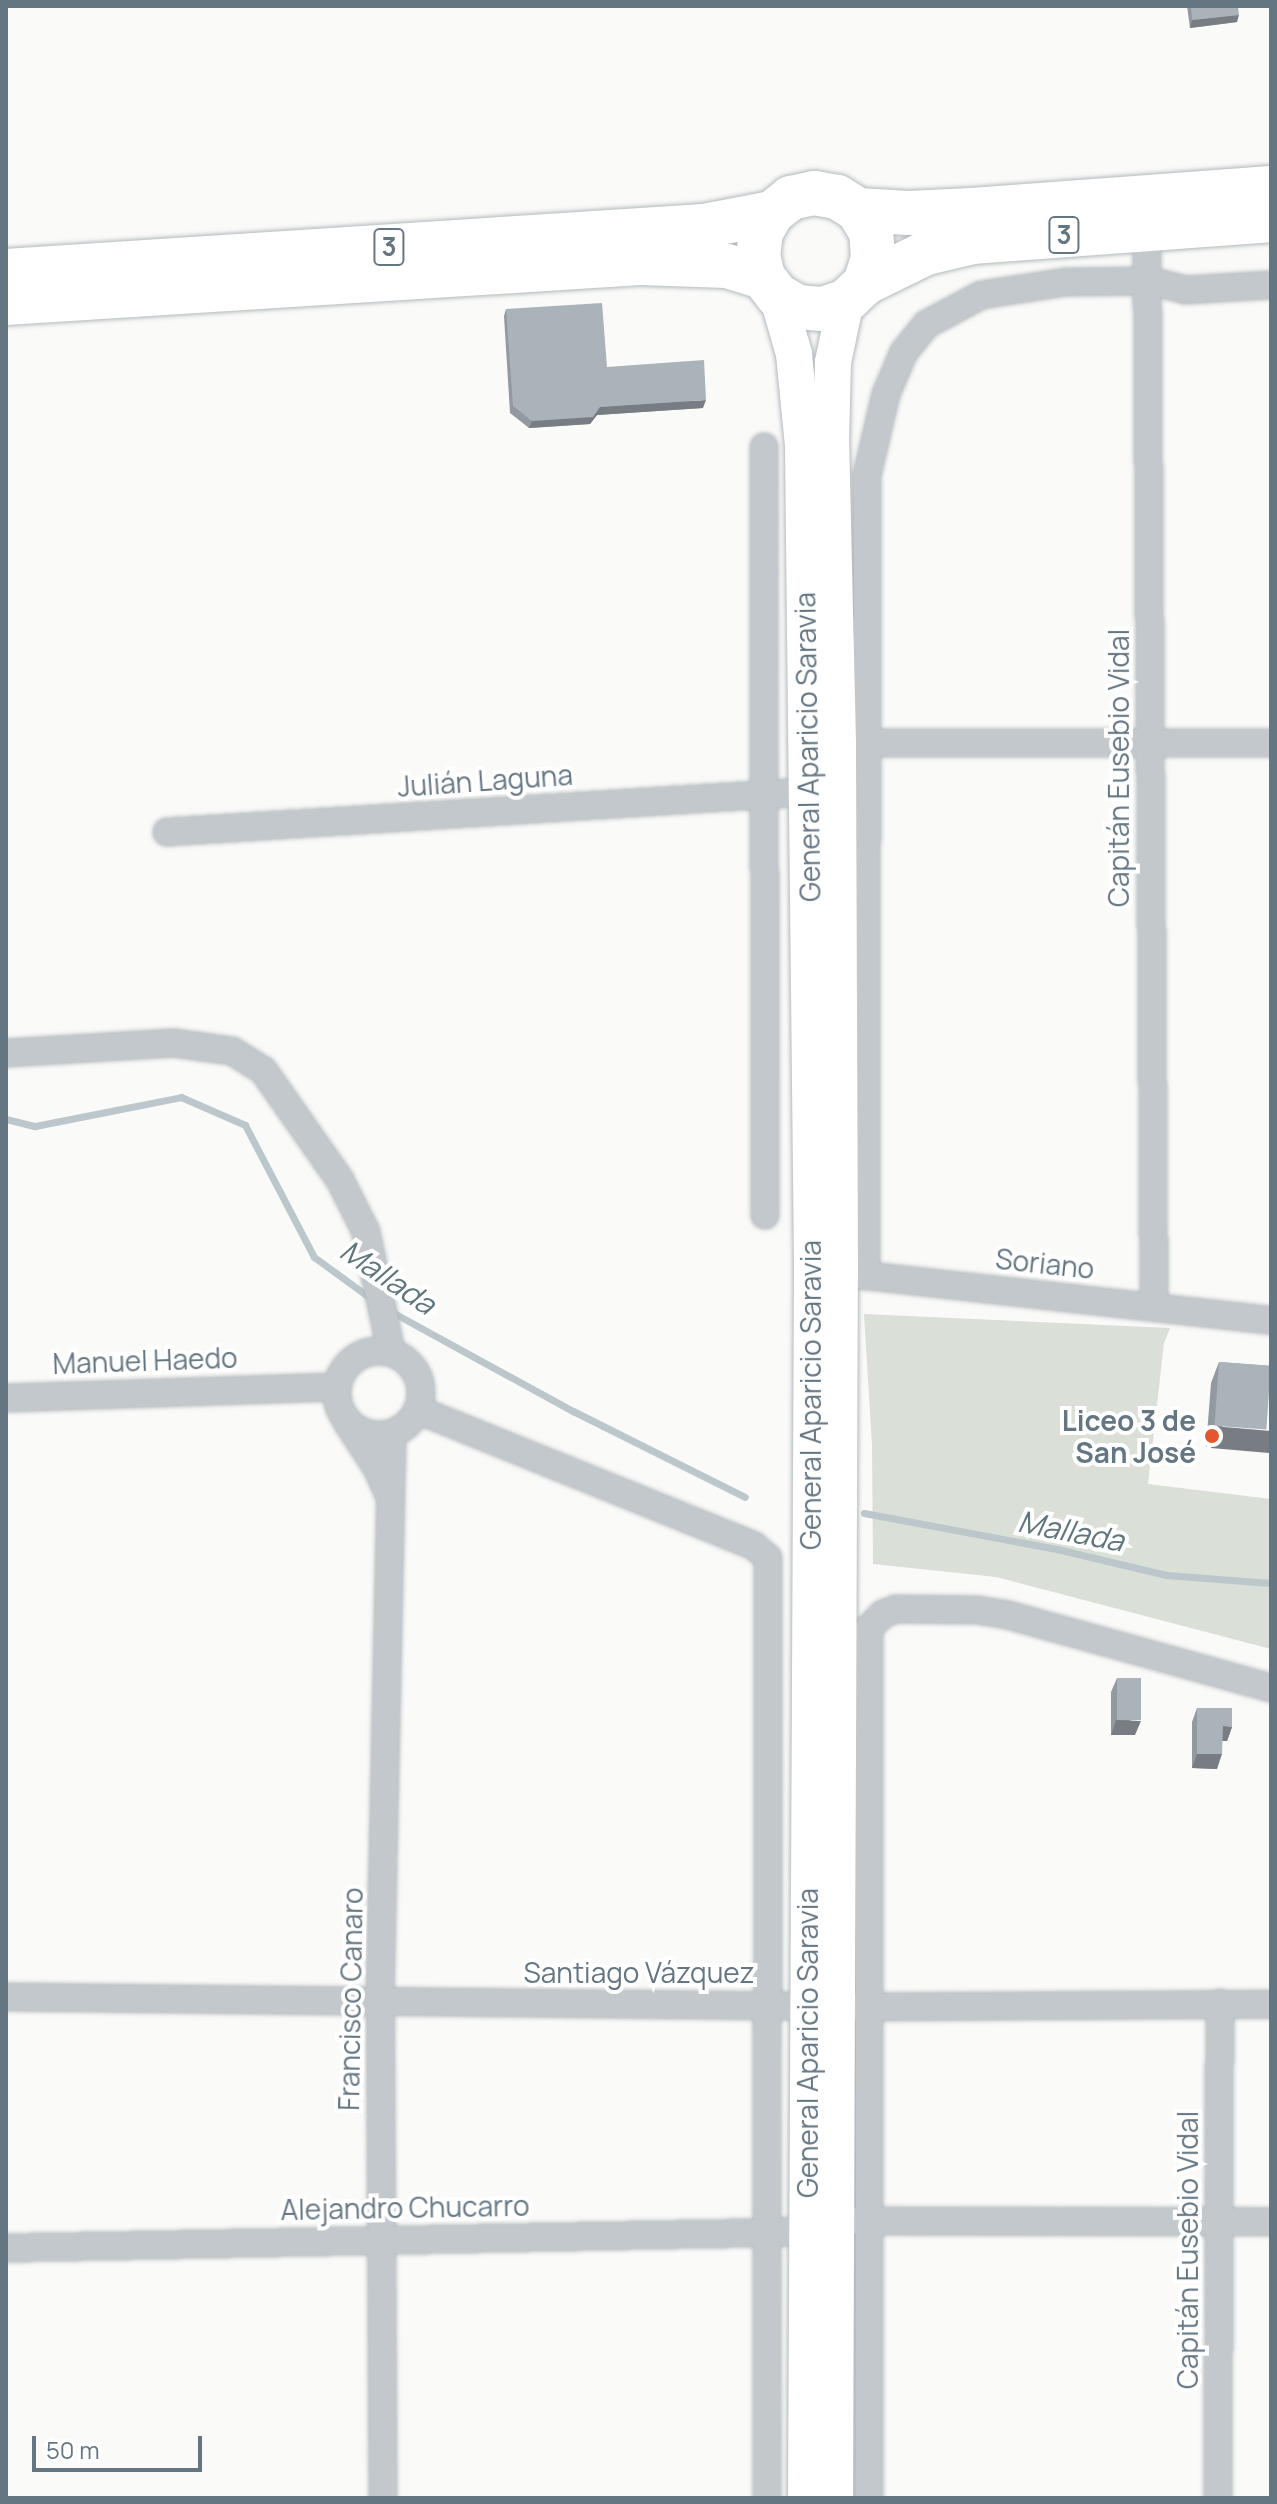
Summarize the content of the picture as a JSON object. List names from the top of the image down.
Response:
{
  "streets": {
    "highway": ["3"],
    "main road": ["General Aparicio Saravia"],
    "street": [
      "Capitán Eusebio Vidal",
      "Julián Laguna",
      "Soriano",
      "Manuel Haedo",
      "Santiago Vázquez",
      "Francisco Canaro",
      "Alejandro Chucarro"
    ]
  },
  "crossings": [
    ["3", "General Aparicio Saravia"],
    ["3", "Capitán Eusebio Vidal"],
    ["General Aparicio Saravia", "Capitán Eusebio Vidal"],
    ["General Aparicio Saravia", "Julián Laguna"],
    ["General Aparicio Saravia", "Soriano"],
    ["General Aparicio Saravia", "Manuel Haedo"],
    ["General Aparicio Saravia", "Santiago Vázquez"],
    ["General Aparicio Saravia", "Francisco Canaro"],
    ["General Aparicio Saravia", "Alejandro Chucarro"],
    ["Capitán Eusebio Vidal", "Soriano"],
    ["Capitán Eusebio Vidal", "Santiago Vázquez"],
    ["Capitán Eusebio Vidal", "Alejandro Chucarro"],
    ["Manuel Haedo", "Francisco Canaro"],
    ["Santiago Vázquez", "Francisco Canaro"],
    ["Francisco Canaro", "Alejandro Chucarro"]
  ],
  "water": ["Mallada"],
  "places": ["Liceo 3 de San José"],
  "scale_bar": "50 m"
}
